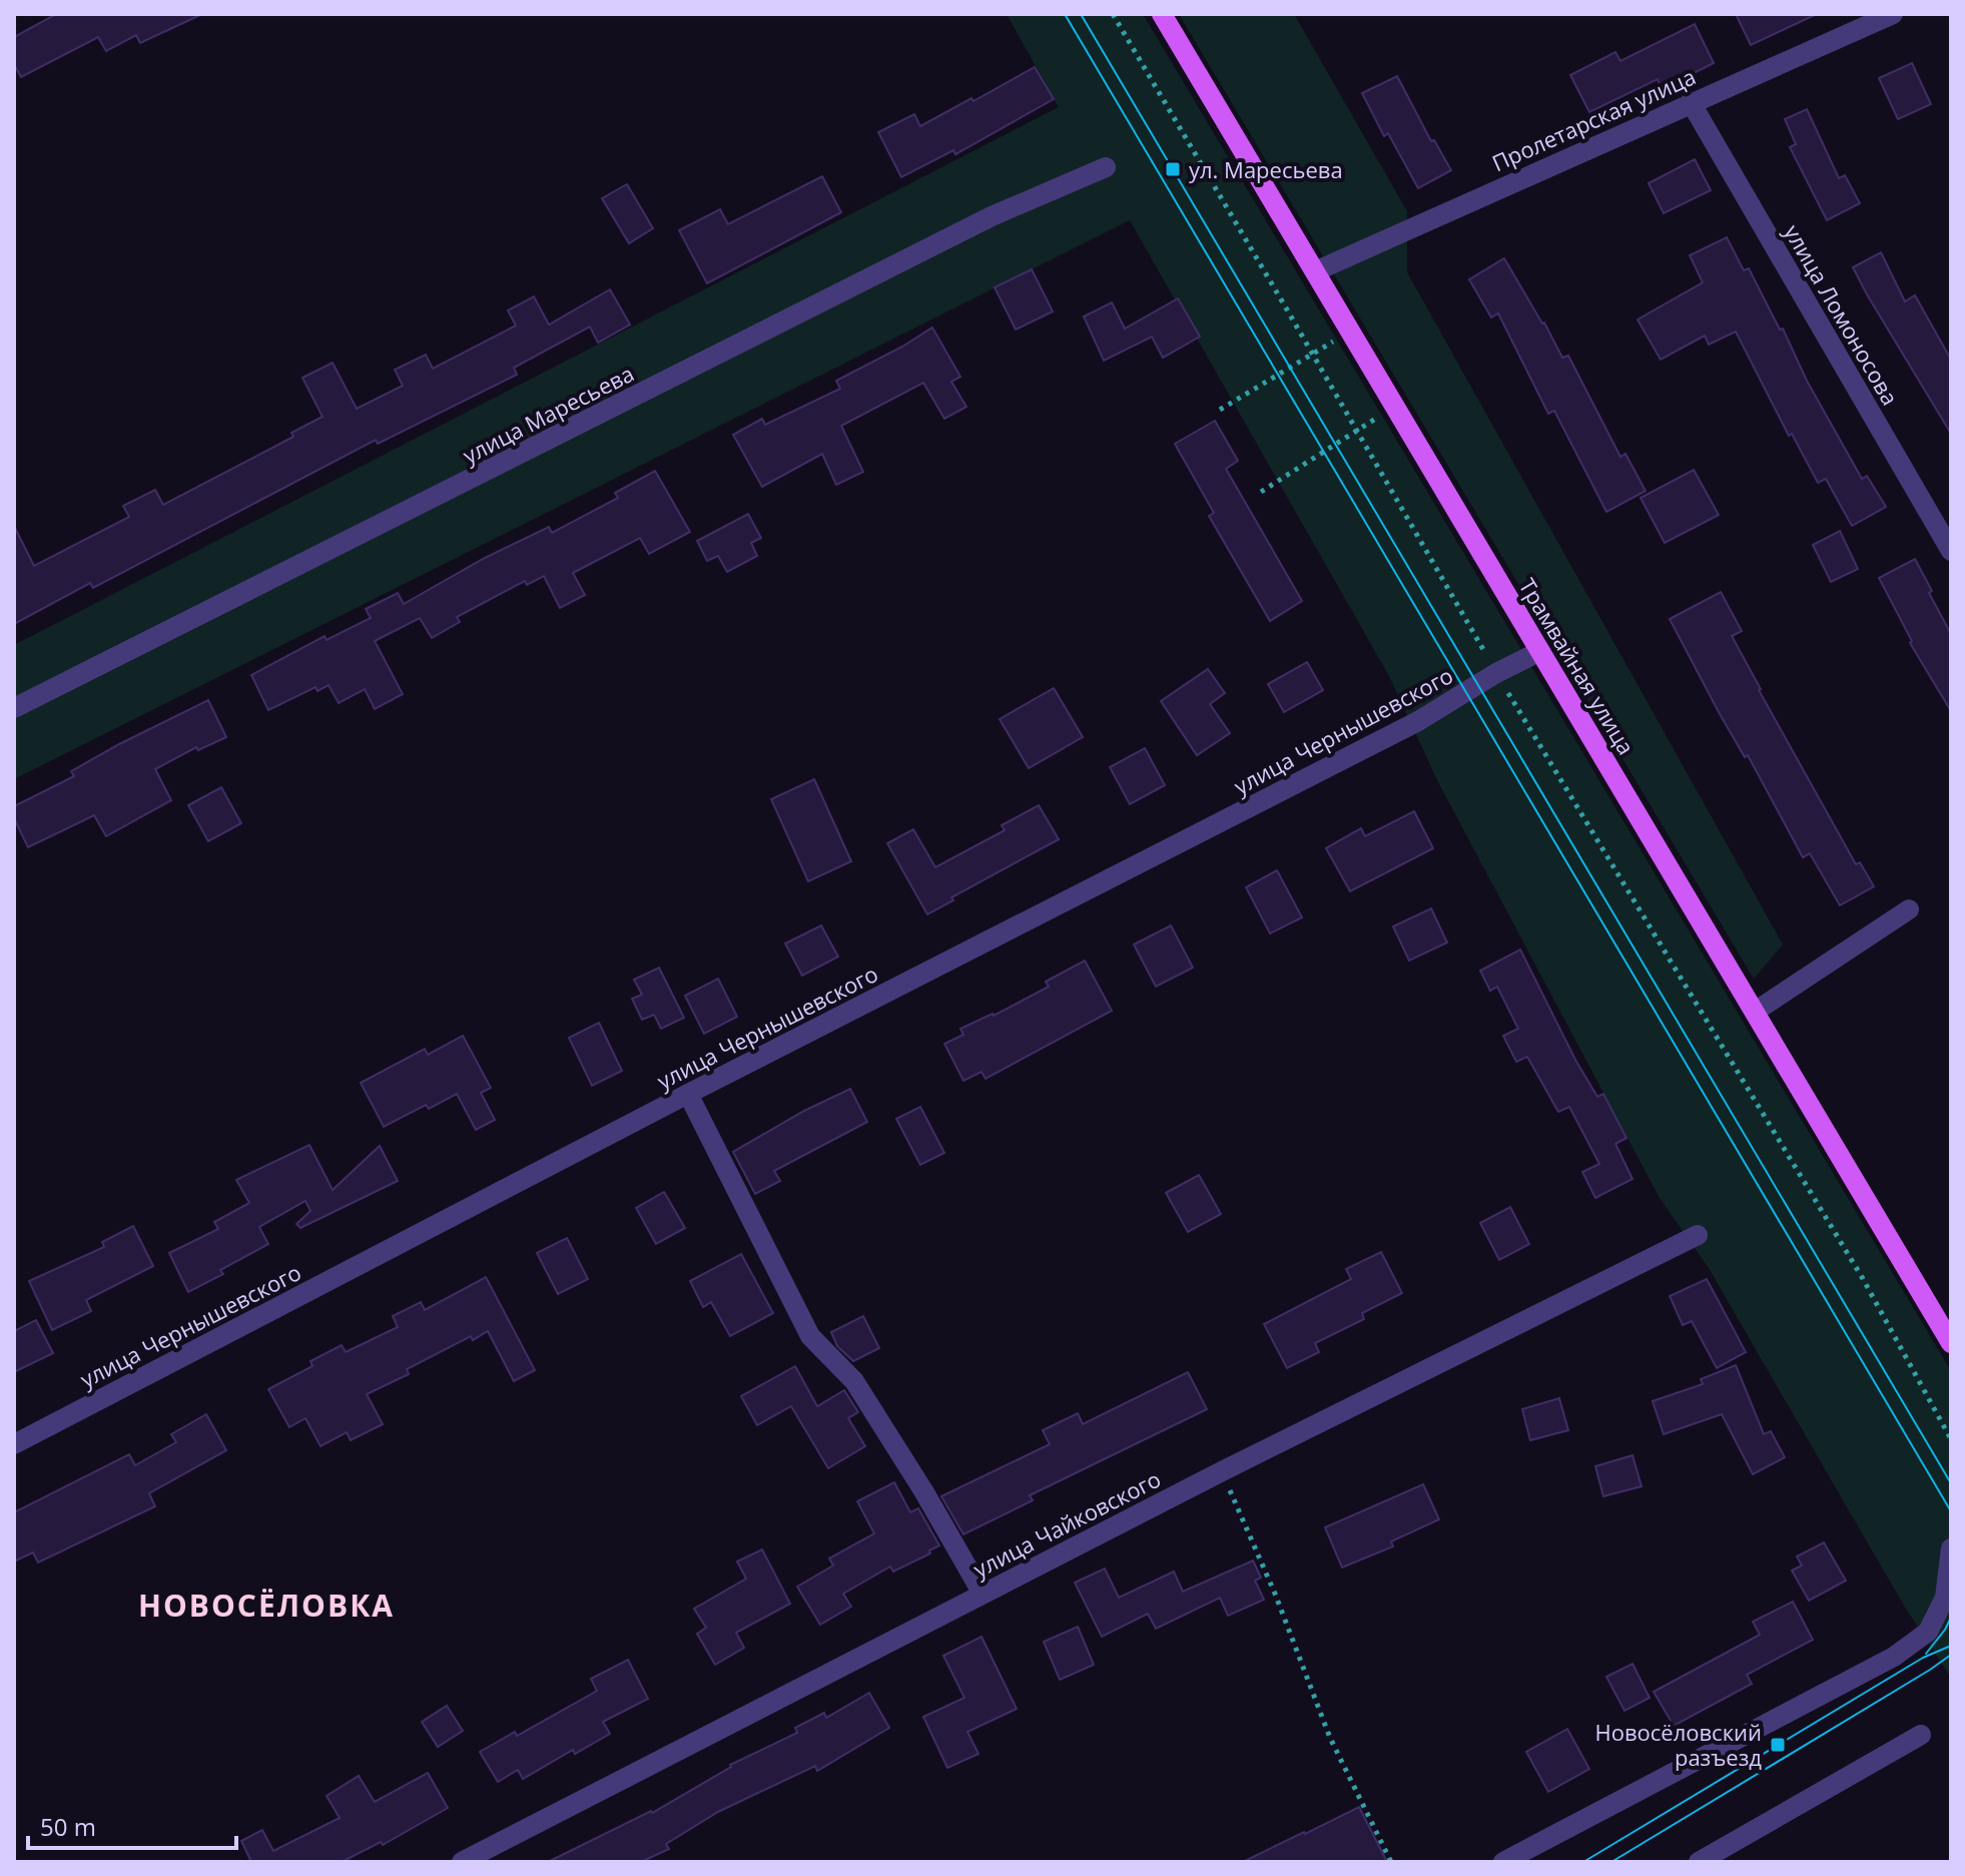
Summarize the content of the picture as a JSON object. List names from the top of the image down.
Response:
{
  "streets": {
    "main road": ["Трамвайная улица"],
    "street": [
      "Пролетарская улица",
      "улица Ломоносова",
      "улица Маресьева",
      "улица Чернышевского",
      "улица Чайковского"
    ]
  },
  "crossings": [
    ["Пролетарская улица", "улица Ломоносова"],
    ["Пролетарская улица", "Трамвайная улица"],
    ["Трамвайная улица", "улица Чернышевского"]
  ],
  "districts": ["НОВОСЁЛОВКА"],
  "places": {
    "transit": ["ул. Маресьева", "Новосёловский разъезд"]
  },
  "scale_bar": "50 m"
}
